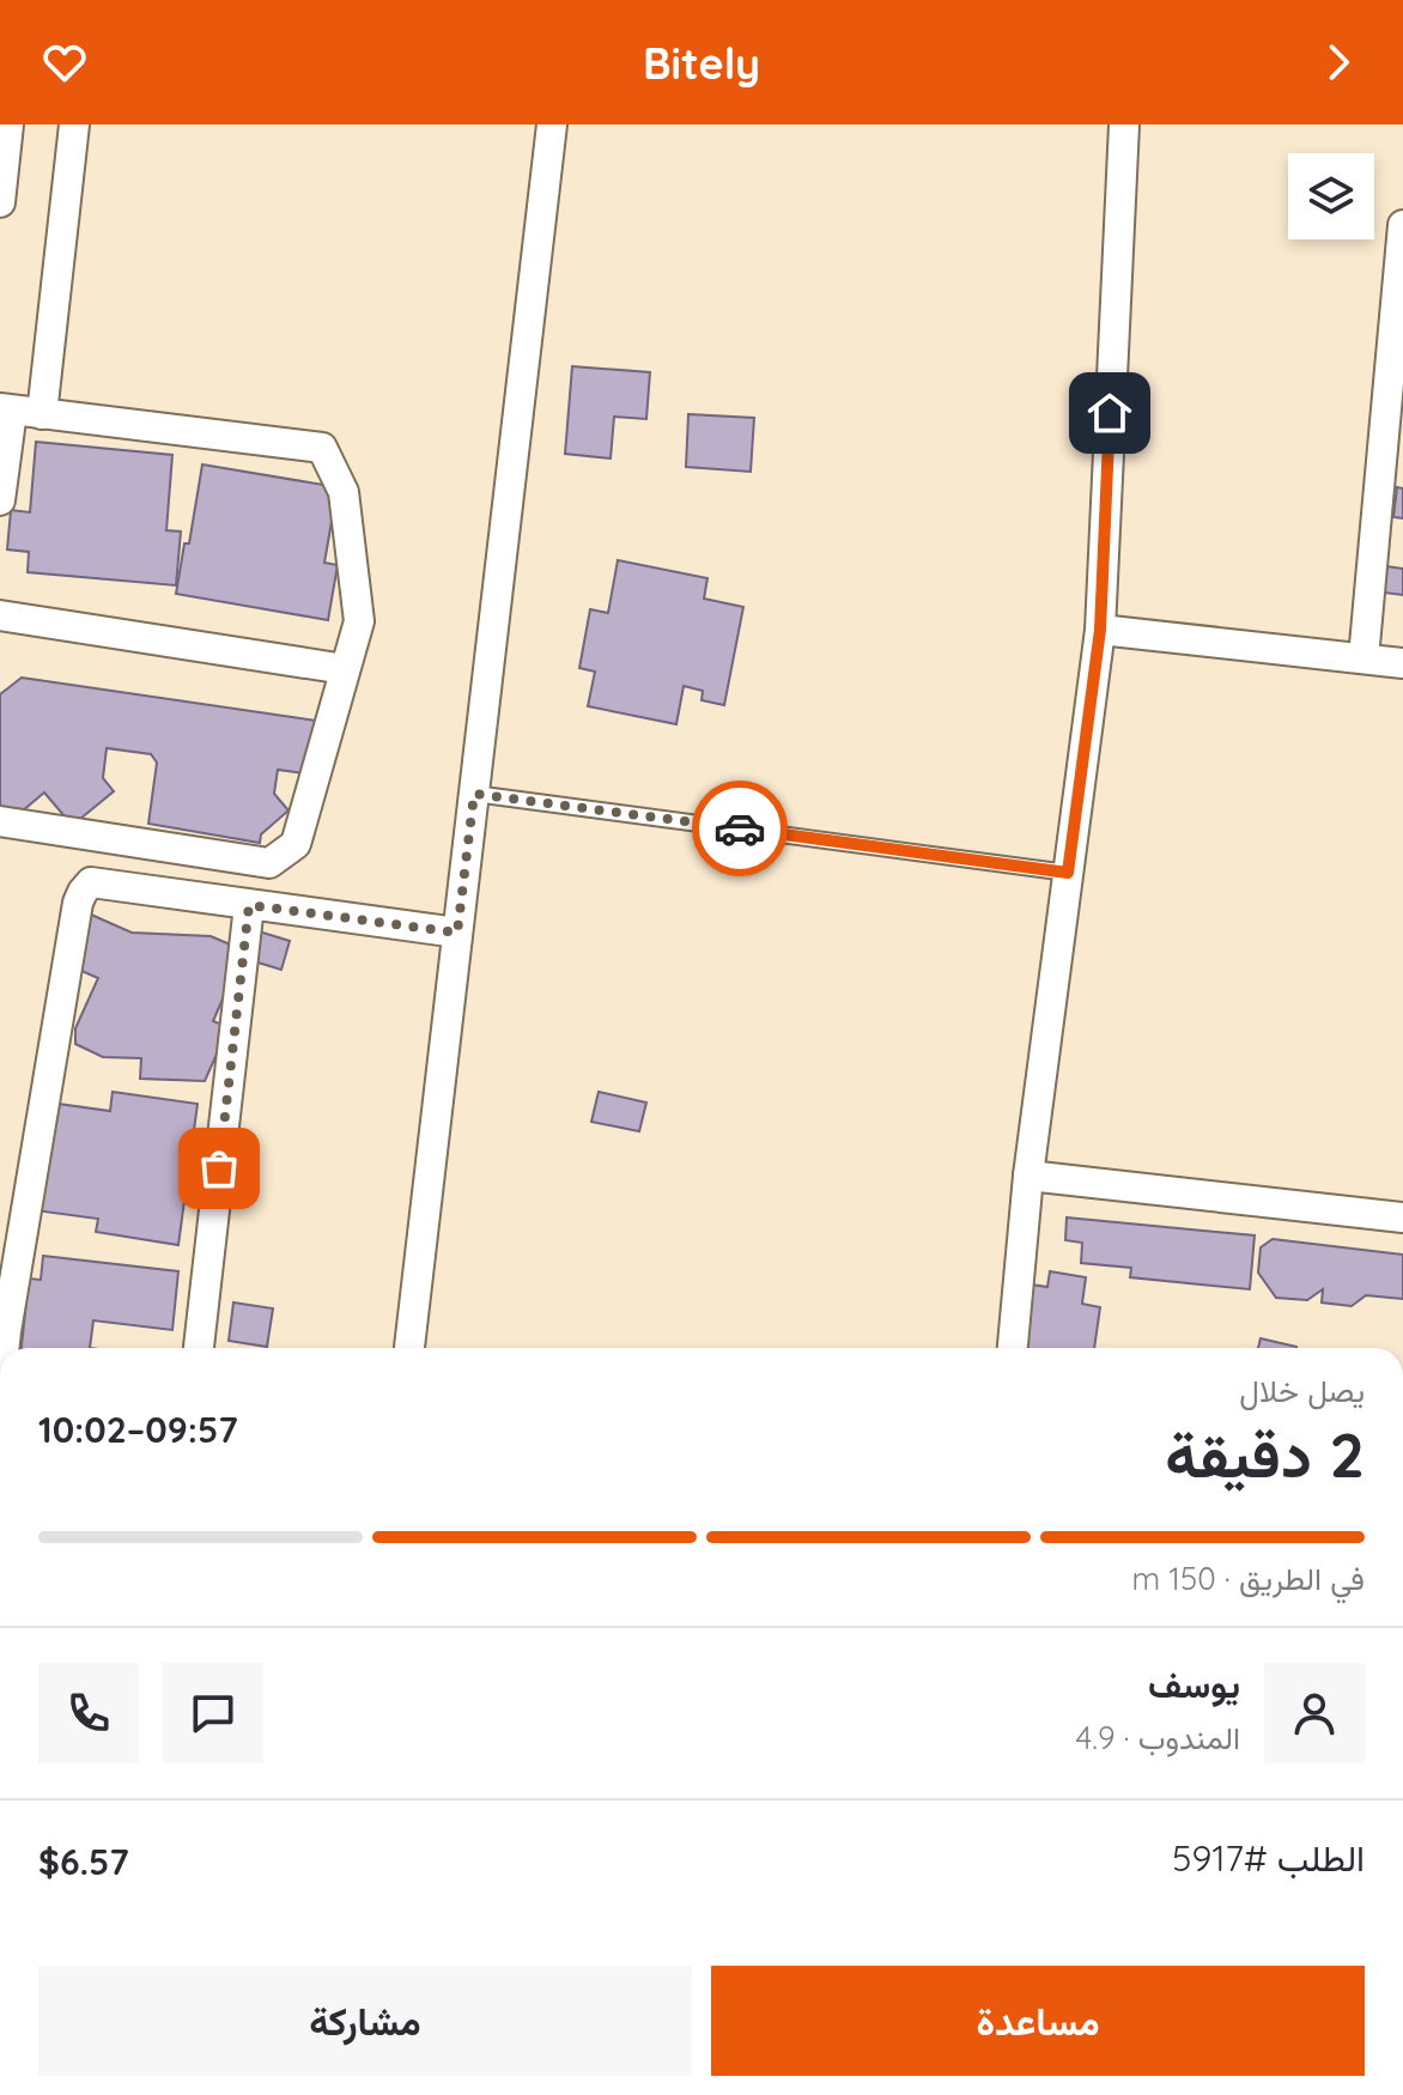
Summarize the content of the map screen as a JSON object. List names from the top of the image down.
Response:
{
  "page": {
    "header": "Bitely",
    "heading": ["2 دقيقة", "يصل خلال", "09:57–10:02"],
    "panel": [
      "يوسف",
      "المندوب · 4.9",
      "الطلب #5917",
      "$6.57"
    ],
    "bar": "في الطريق · 150 m",
    "buttons": ["مساعدة", "مشاركة"]
  }
}
